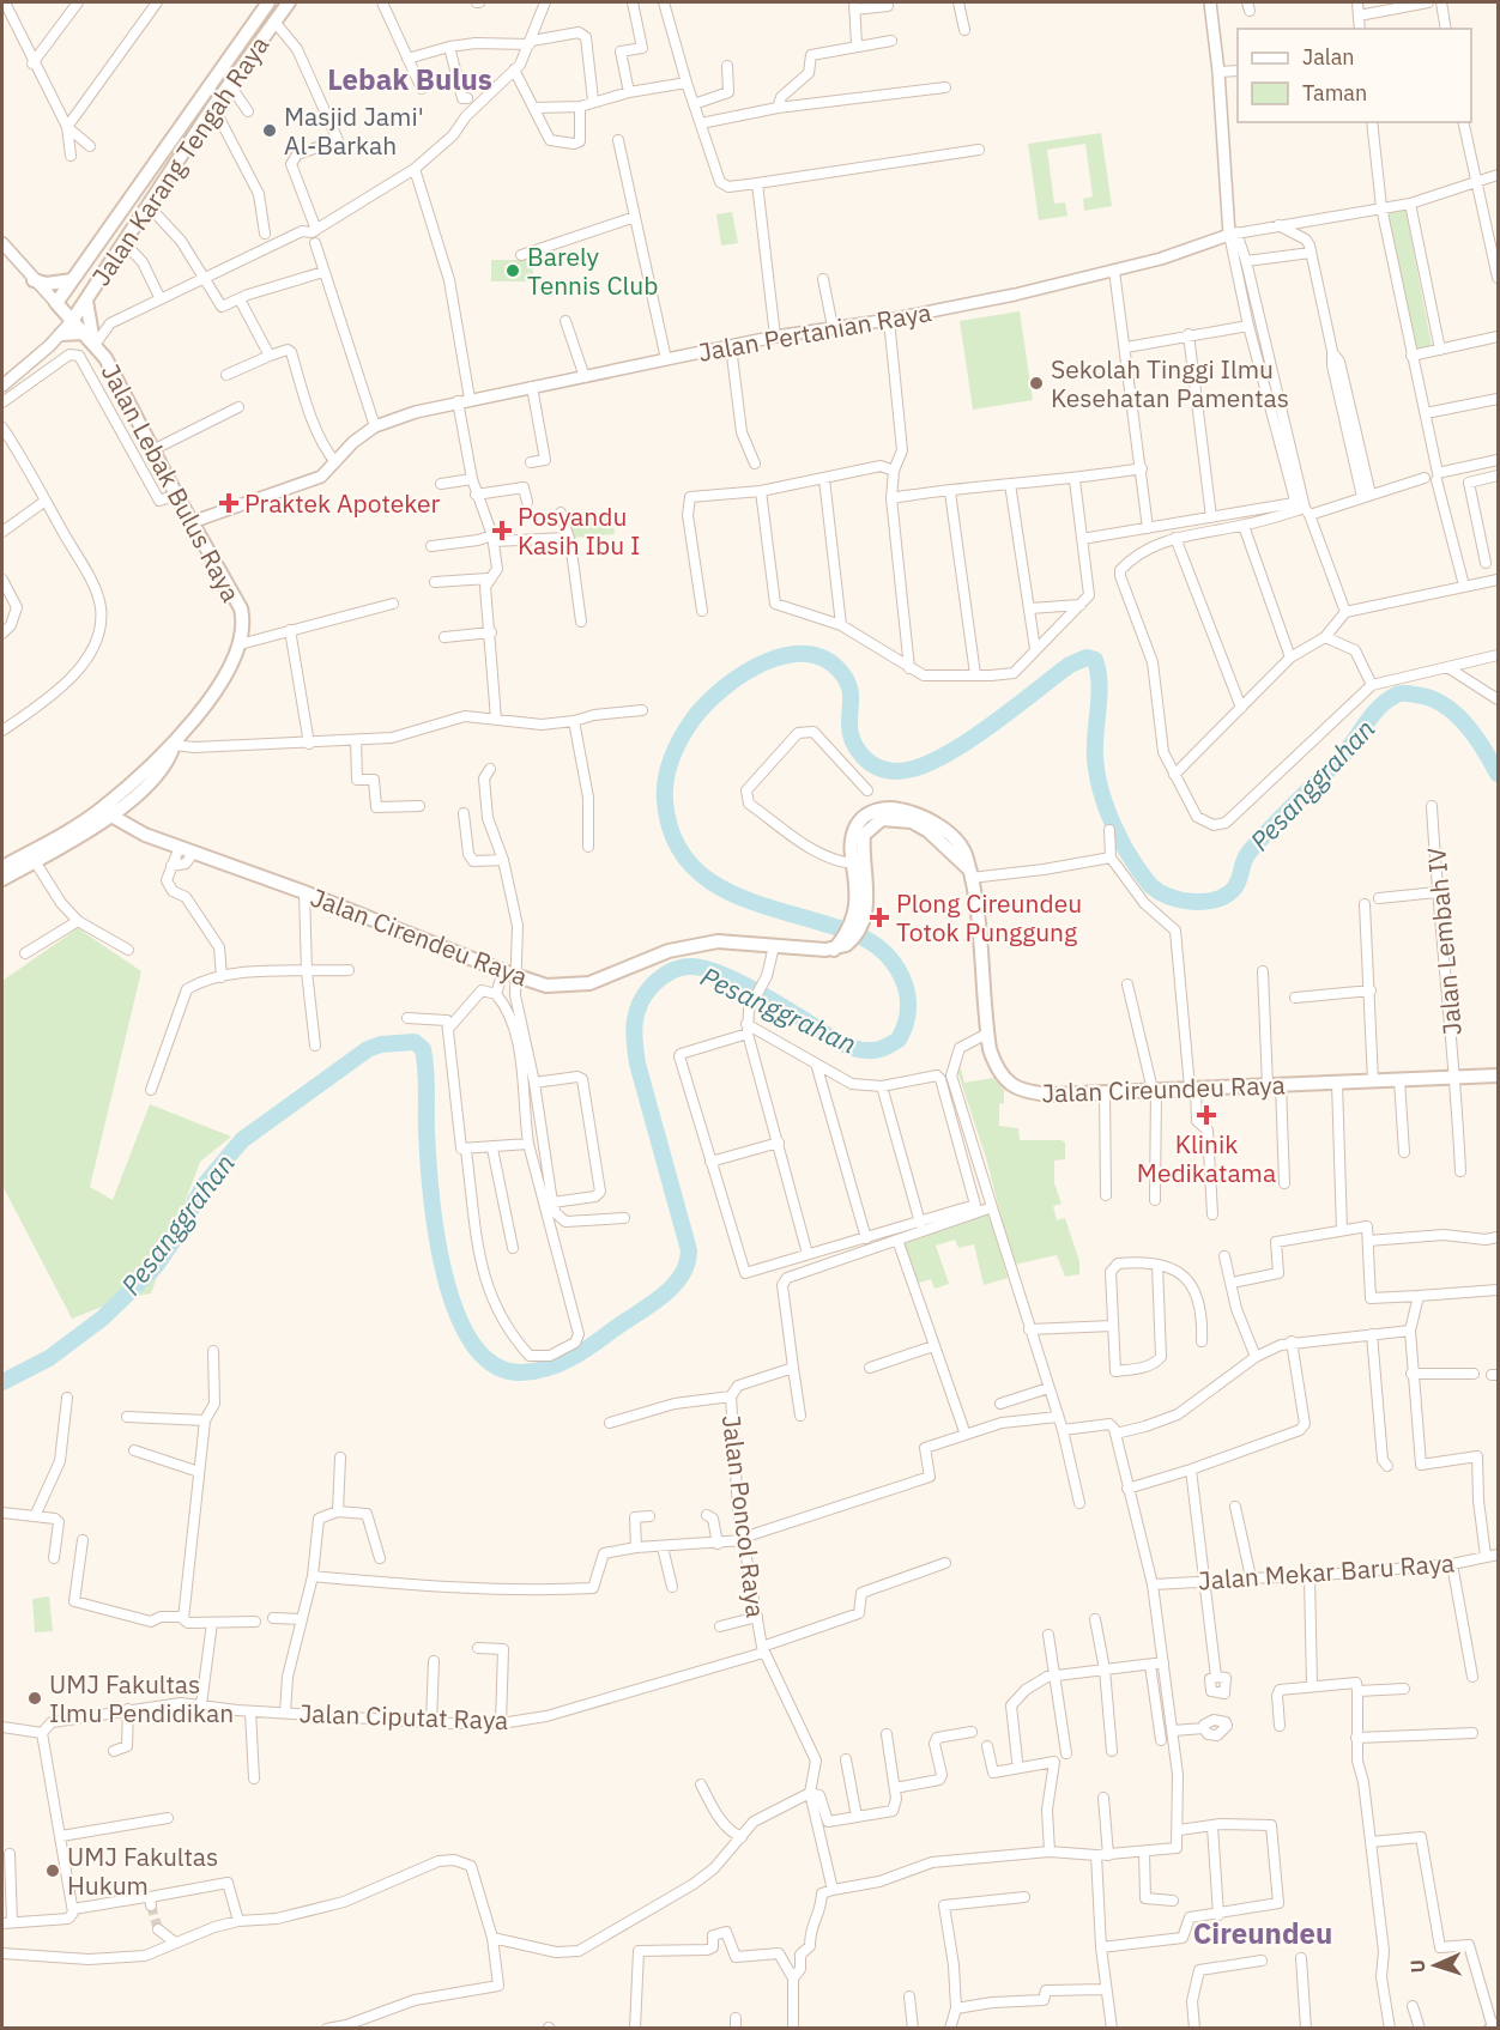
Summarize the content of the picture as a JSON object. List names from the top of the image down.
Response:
{
  "streets": {
    "main road": [
      "Jalan Karang Tengah Raya",
      "Jalan Lebak Bulus Raya",
      "Jalan Cirendeu Raya",
      "Jalan Cireundeu Raya"
    ],
    "street": [
      "Jalan Pertanian Raya",
      "Jalan Lembah IV",
      "Jalan Poncol Raya",
      "Jalan Mekar Baru Raya",
      "Jalan Ciputat Raya"
    ]
  },
  "crossings": [
    ["Jalan Karang Tengah Raya", "Jalan Lebak Bulus Raya"],
    ["Jalan Pertanian Raya", "Jalan Lebak Bulus Raya"],
    ["Jalan Lebak Bulus Raya", "Jalan Cirendeu Raya"],
    ["Jalan Cirendeu Raya", "Jalan Cireundeu Raya"],
    ["Jalan Lembah IV", "Jalan Cireundeu Raya"],
    ["Jalan Poncol Raya", "Jalan Ciputat Raya"]
  ],
  "districts": ["Lebak Bulus", "Cireundeu"],
  "water": ["Pesanggrahan"],
  "places": {
    "other": [
      "Masjid Jami' Al-Barkah",
      "Barely Tennis Club",
      "Sekolah Tinggi Ilmu Kesehatan Pamentas",
      "UMJ Fakultas Ilmu Pendidikan",
      "UMJ Fakultas Hukum"
    ],
    "health": [
      "Praktek Apoteker",
      "Posyandu Kasih Ibu I",
      "Plong Cireundeu Totok Punggung",
      "Klinik Medikatama"
    ]
  },
  "legend": ["Jalan", "Taman"],
  "north": "left"
}
